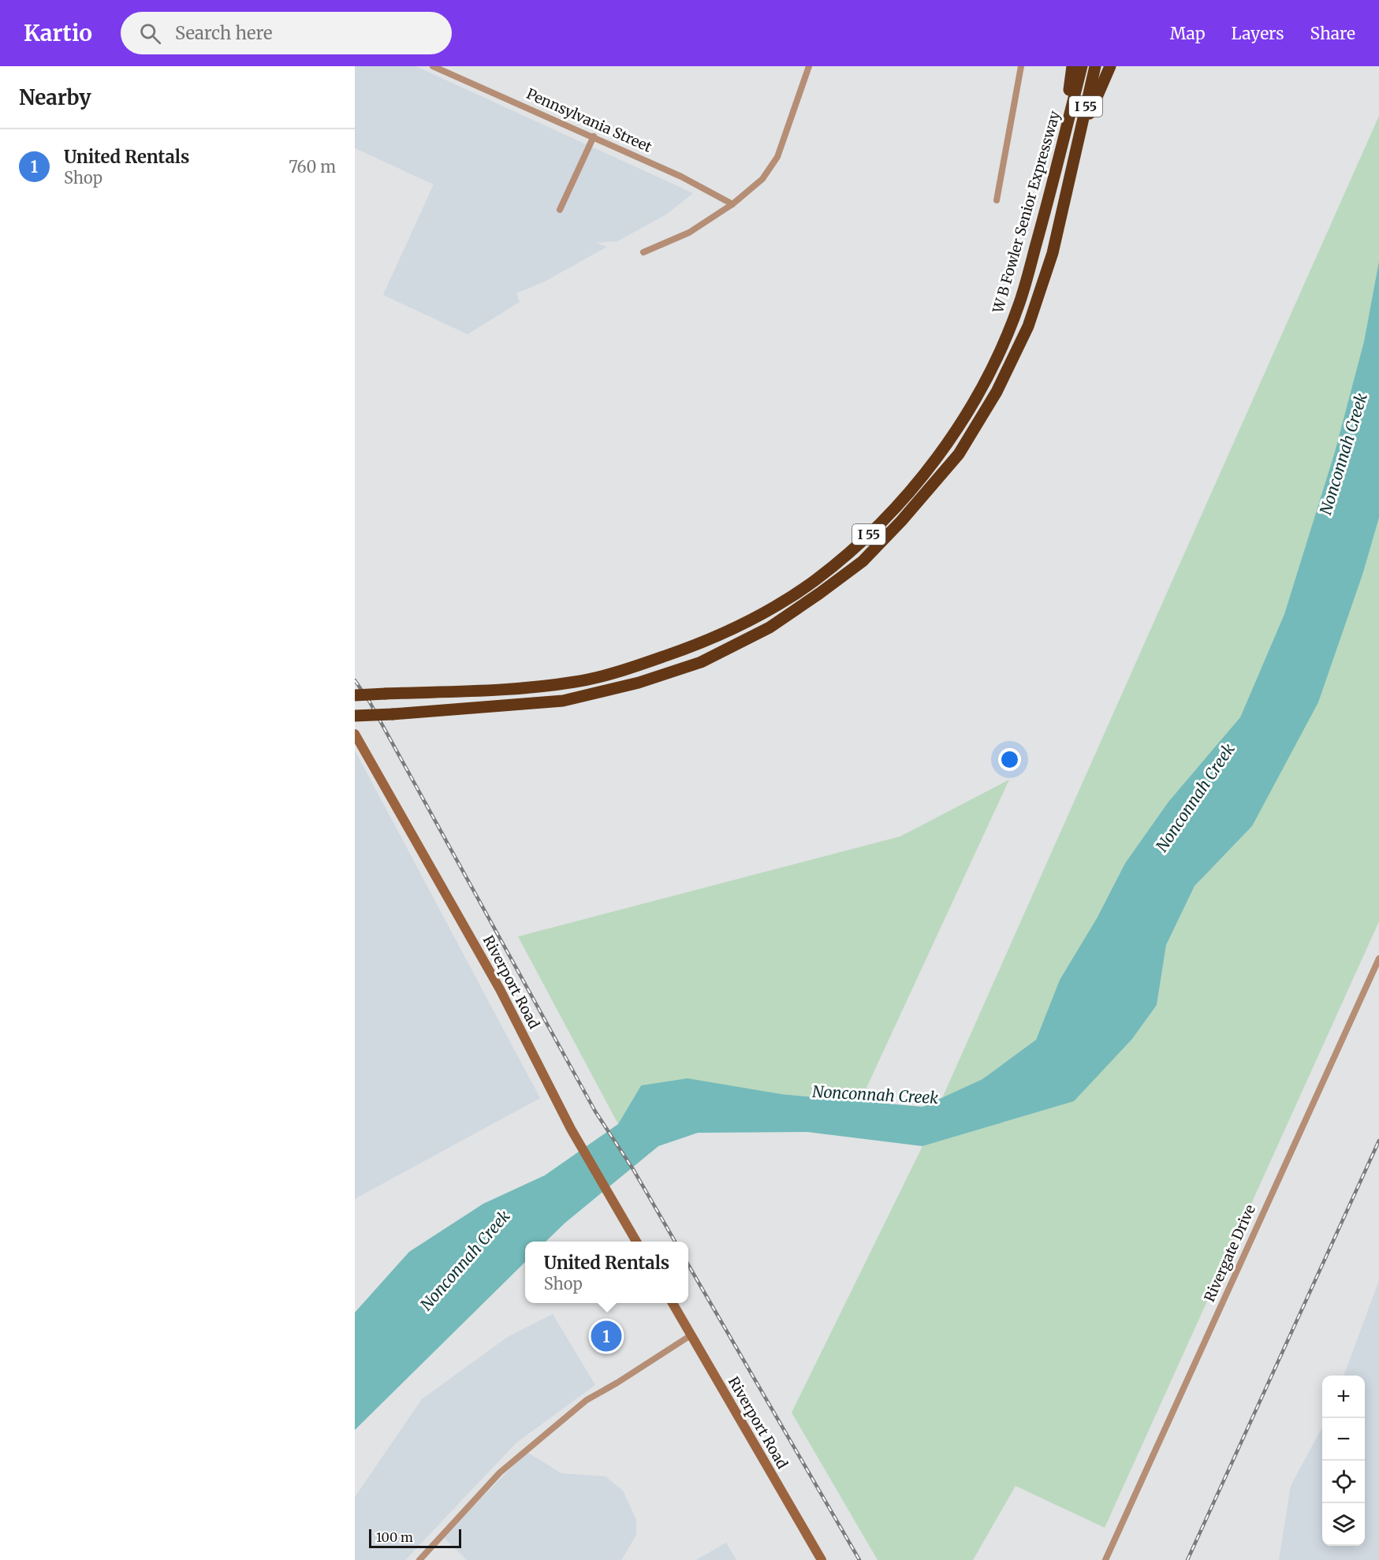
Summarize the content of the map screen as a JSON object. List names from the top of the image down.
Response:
{
  "streets": {
    "highway": ["I 55", "W B Fowler Senior Expressway"],
    "main road": ["Riverport Road"],
    "street": ["Pennsylvania Street", "Rivergate Drive"]
  },
  "water": ["Nonconnah Creek"],
  "scale_bar": "100 m",
  "page": {
    "header": "Kartio",
    "search": "Search here",
    "nav": ["Map", "Layers", "Share"],
    "heading": "Nearby",
    "list": [
      {
        "mark": "1",
        "name": "United Rentals",
        "note": "Shop",
        "value": "760 m"
      }
    ],
    "popup": ["United Rentals", "Shop"],
    "pins": "1",
    "map_buttons": ["+", "−"],
    "scale": "100 m"
  }
}
